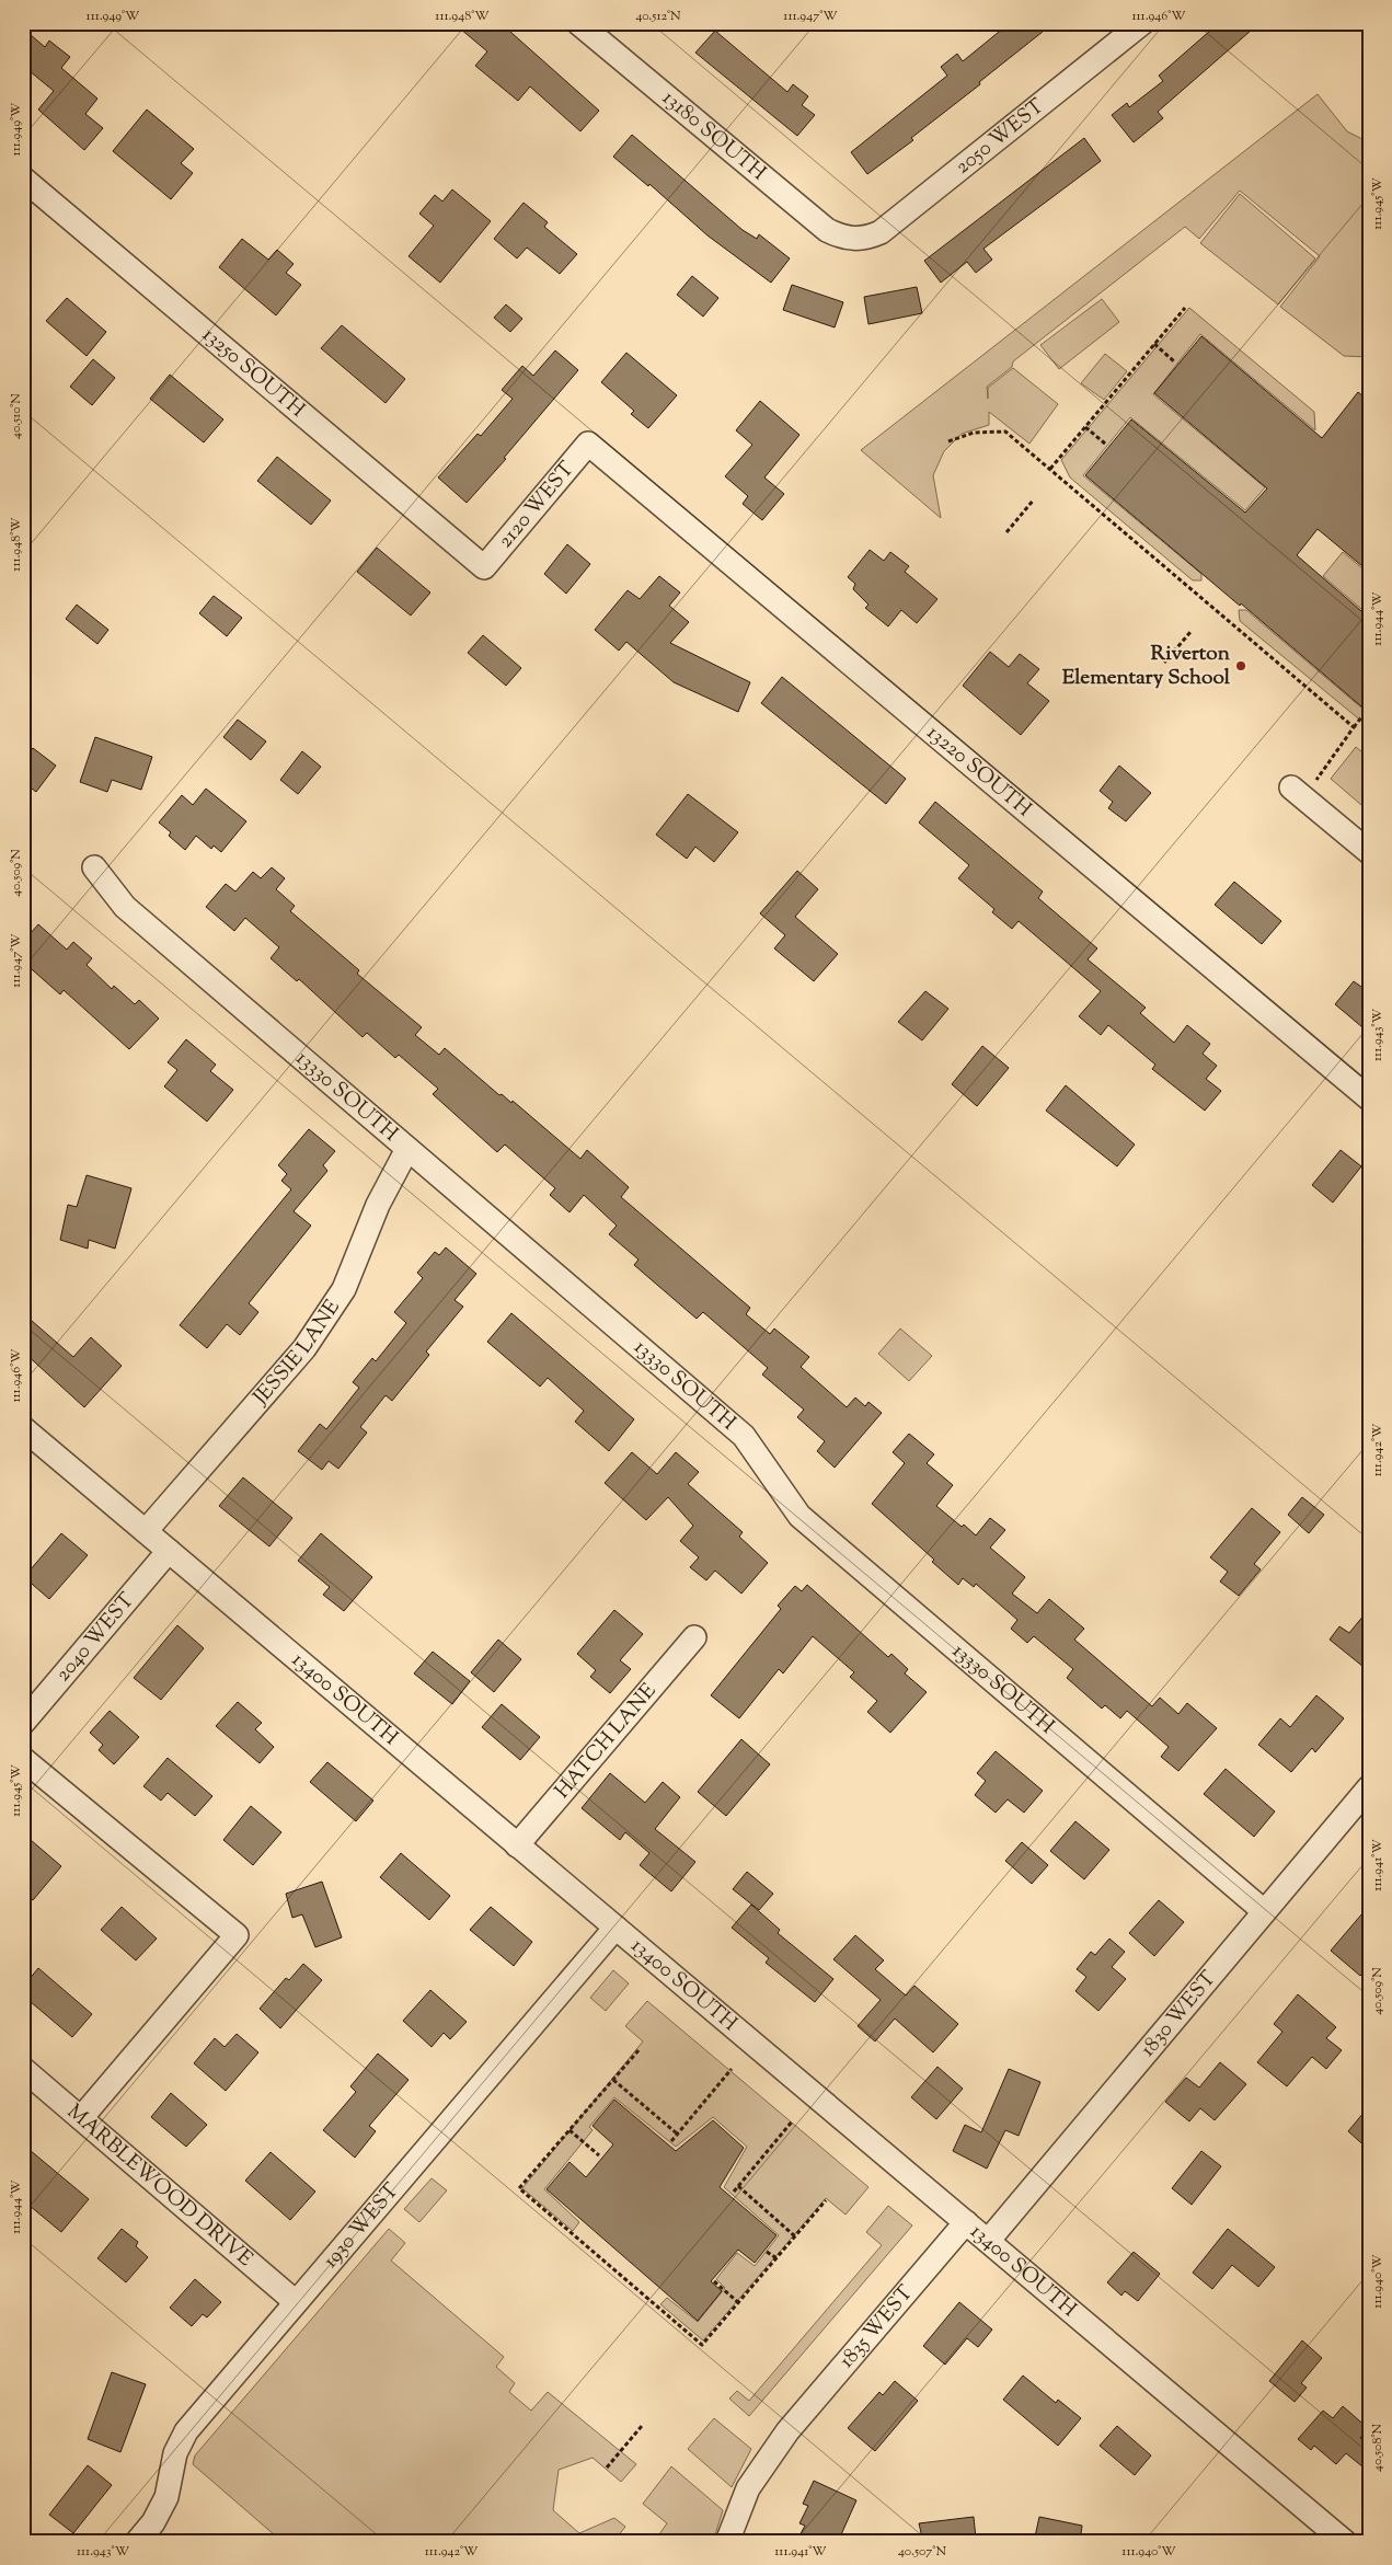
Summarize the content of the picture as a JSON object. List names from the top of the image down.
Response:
{
  "streets": {
    "street": [
      "13180 SOUTH",
      "2050 WEST",
      "13250 SOUTH",
      "2120 WEST",
      "13220 SOUTH",
      "13330 SOUTH",
      "JESSIE LANE",
      "2040 WEST",
      "13400 SOUTH",
      "HATCH LANE",
      "1830 WEST",
      "MARBLEWOOD DRIVE",
      "1930 WEST",
      "1835 WEST"
    ]
  },
  "crossings": [
    ["13180 SOUTH", "2050 WEST"],
    ["13250 SOUTH", "2120 WEST"],
    ["2120 WEST", "13220 SOUTH"],
    ["13330 SOUTH", "JESSIE LANE"],
    ["13330 SOUTH", "1830 WEST"],
    ["JESSIE LANE", "13400 SOUTH"],
    ["2040 WEST", "13400 SOUTH"],
    ["13400 SOUTH", "HATCH LANE"],
    ["13400 SOUTH", "1830 WEST"],
    ["13400 SOUTH", "1930 WEST"],
    ["13400 SOUTH", "1835 WEST"],
    ["MARBLEWOOD DRIVE", "1930 WEST"]
  ],
  "places": ["Riverton Elementary School"],
  "coordinates": [
    "111.949°W",
    "111.948°W",
    "40.512°N",
    "111.947°W",
    "111.946°W",
    "111.945°W",
    "40.510°N",
    "111.944°W",
    "40.509°N",
    "111.943°W",
    "111.942°W",
    "111.941°W",
    "111.940°W",
    "40.508°N",
    "40.507°N"
  ]
}
